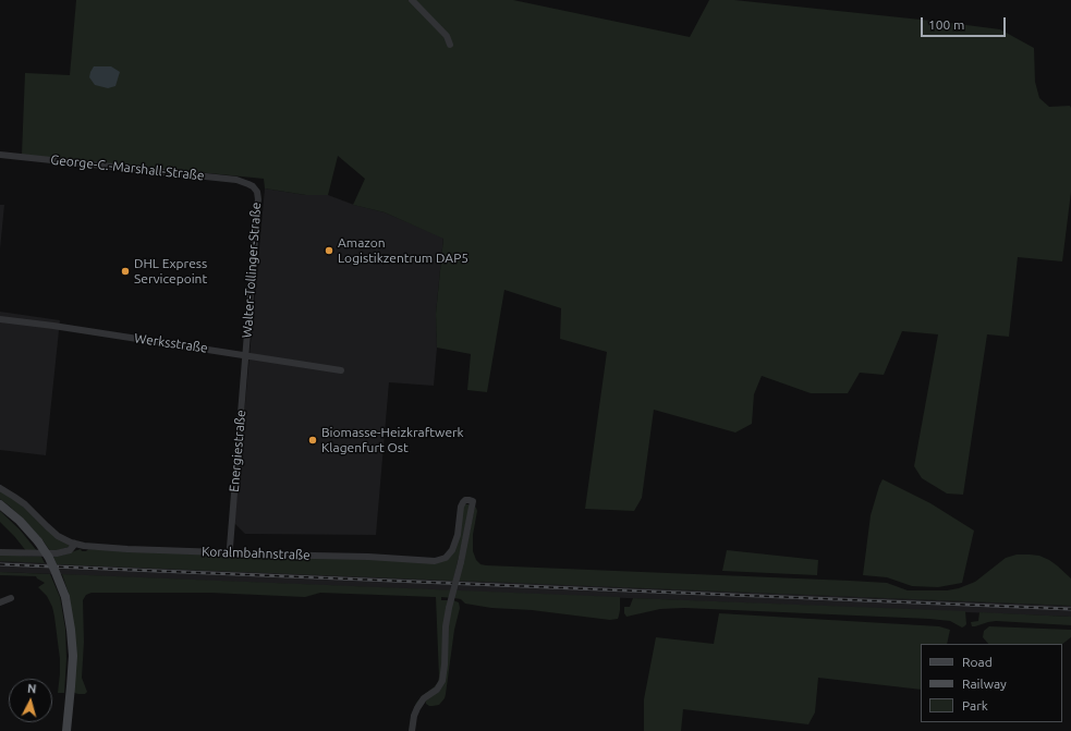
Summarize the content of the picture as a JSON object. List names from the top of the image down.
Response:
{
  "streets": {
    "street": [
      "George-C.-Marshall-Straße",
      "Walter-Tollinger-Straße",
      "Werksstraße",
      "Energiestraße",
      "Koralmbahnstraße"
    ]
  },
  "crossings": [
    ["George-C.-Marshall-Straße", "Walter-Tollinger-Straße"],
    ["Walter-Tollinger-Straße", "Werksstraße"],
    ["Walter-Tollinger-Straße", "Energiestraße"],
    ["Werksstraße", "Energiestraße"]
  ],
  "places": ["Amazon Logistikzentrum DAP5", "DHL Express Servicepoint", "Biomasse-Heizkraftwerk Klagenfurt Ost"],
  "legend": ["Road", "Railway", "Park"],
  "scale_bar": "100 m",
  "north": "top"
}
